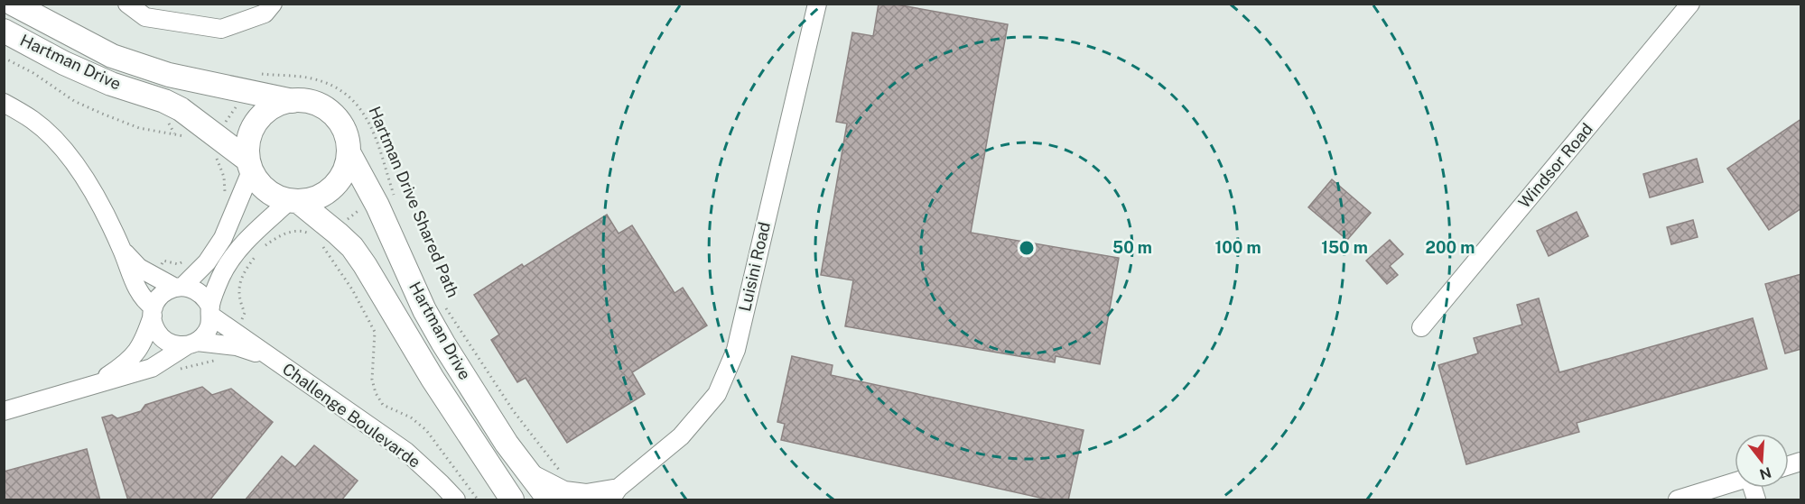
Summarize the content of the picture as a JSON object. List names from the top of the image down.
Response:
{
  "streets": {
    "main road": ["Hartman Drive"],
    "street": ["Windsor Road", "Luisini Road", "Challenge Boulevarde"],
    "path": ["Hartman Drive Shared Path"]
  },
  "crossings": [
    ["Hartman Drive", "Hartman Drive Shared Path"],
    ["Hartman Drive", "Luisini Road"]
  ],
  "north": "bottom",
  "rings": [
    "50 m",
    "100 m",
    "150 m",
    "200 m"
  ]
}
